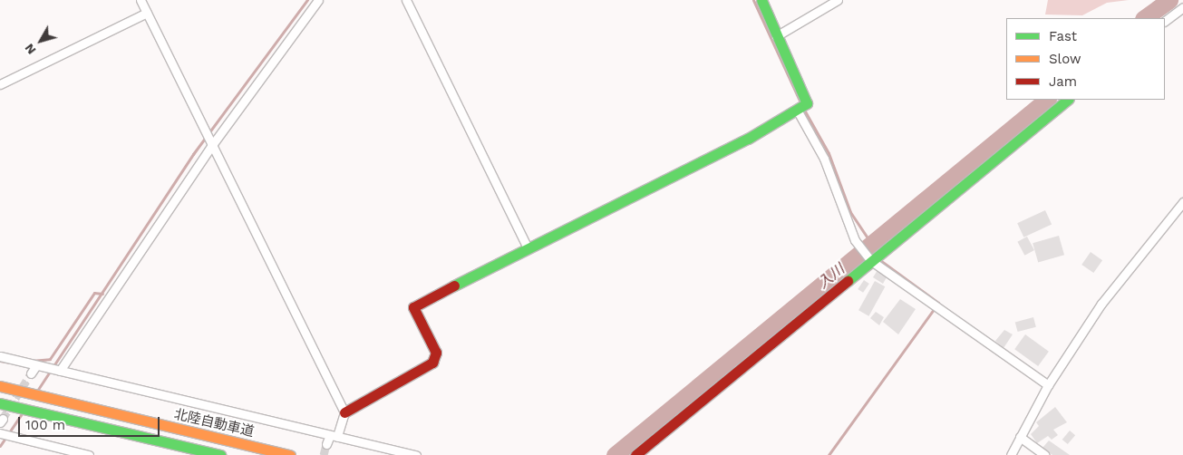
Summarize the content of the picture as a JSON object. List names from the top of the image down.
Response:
{
  "streets": {
    "main road": ["北陸自動車道"]
  },
  "water": ["入川"],
  "legend": ["Fast", "Slow", "Jam"],
  "scale_bar": "100 m",
  "north": "bottom left"
}
